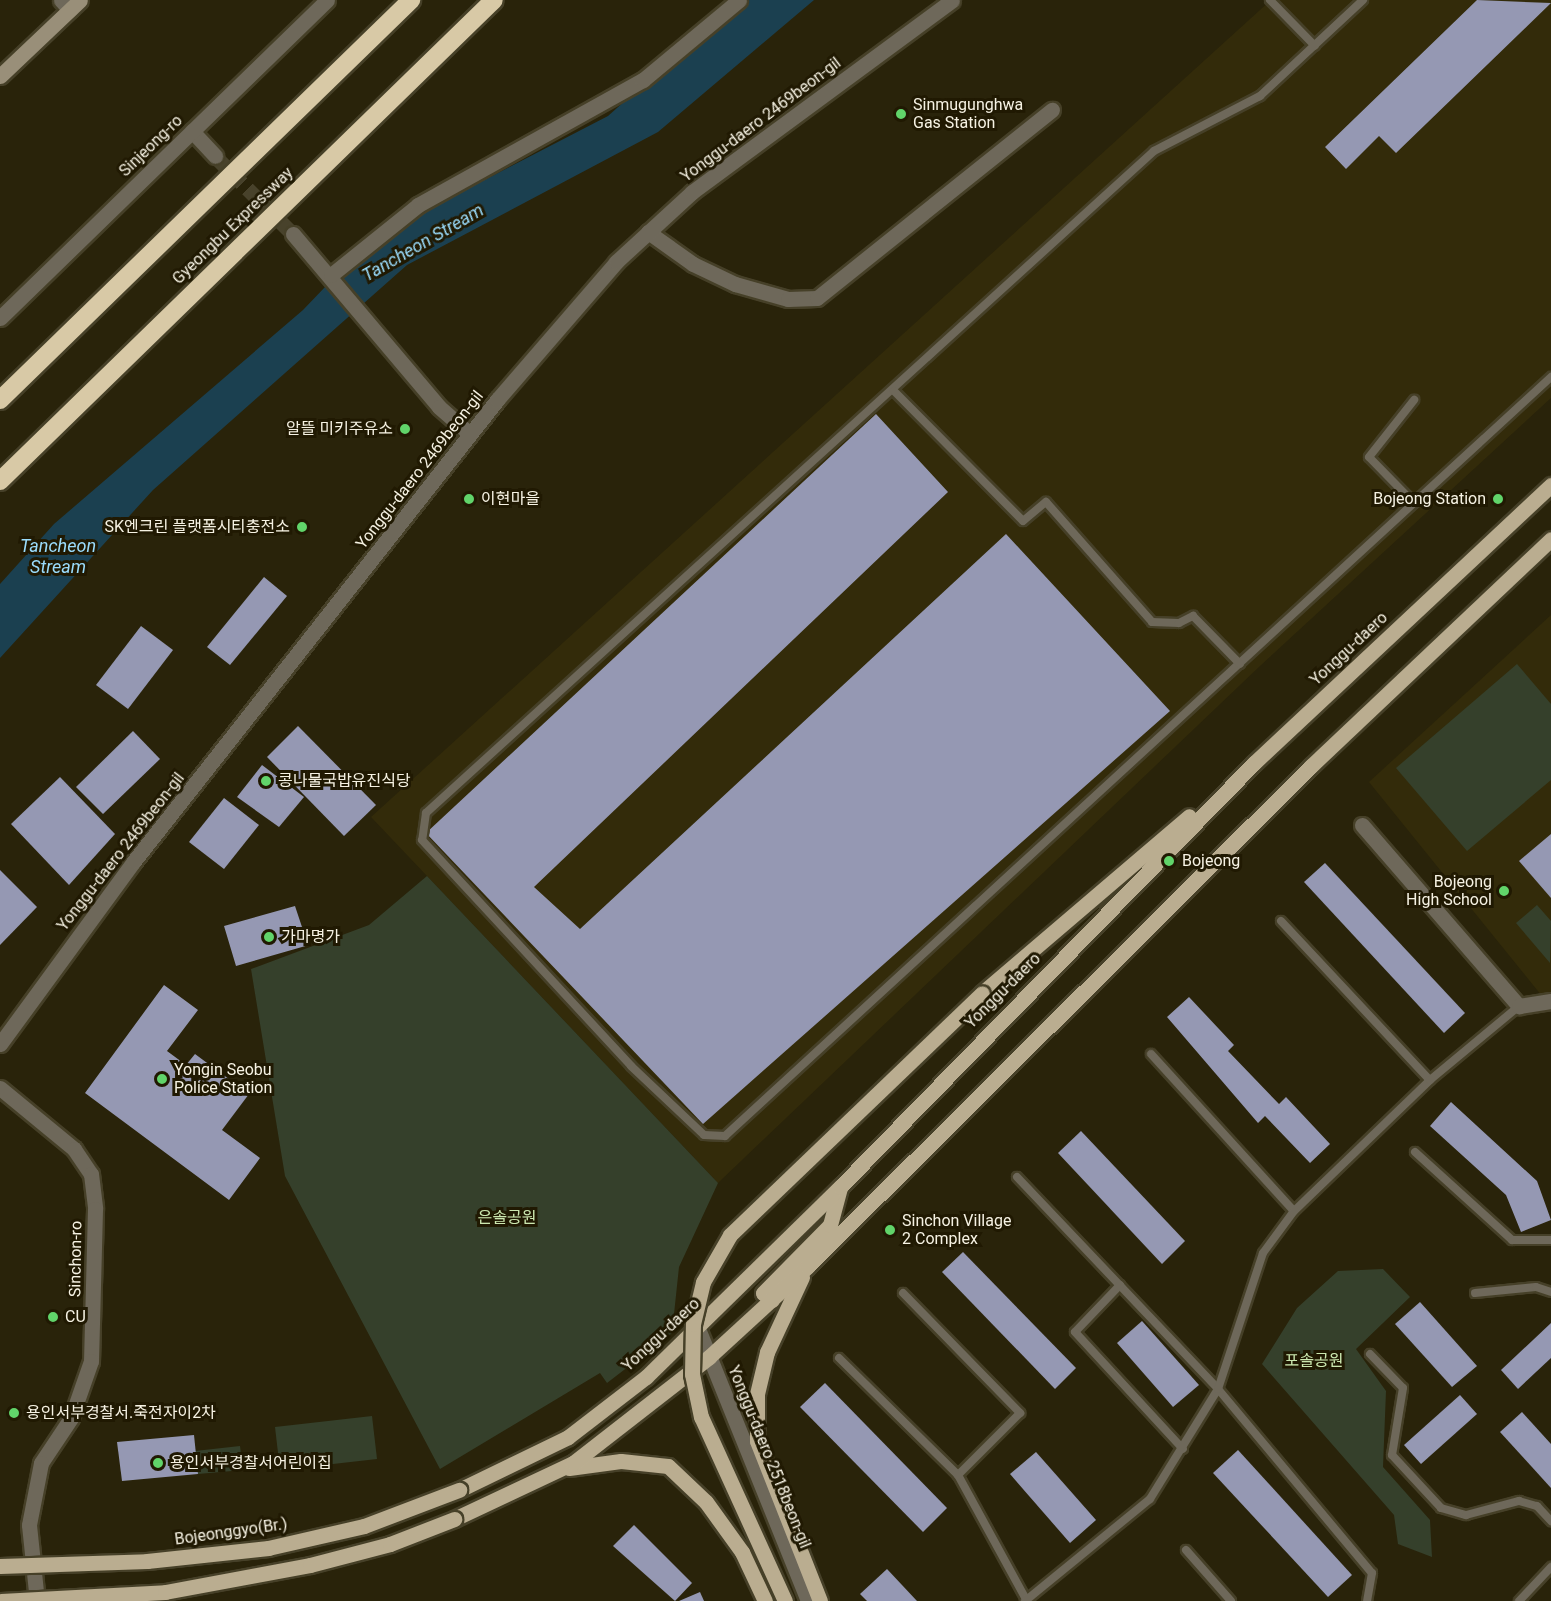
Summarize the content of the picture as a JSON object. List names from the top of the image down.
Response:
{
  "streets": {
    "highway": ["Gyeongbu Expressway"],
    "main road": ["Yonggu-daero", "Bojeonggyo(Br.)"],
    "street": [
      "Yonggu-daero 2469beon-gil",
      "Sinjeong-ro",
      "Sinchon-ro",
      "Yonggu-daero 2518beon-gil"
    ]
  },
  "crossings": [
    ["Yonggu-daero", "Yonggu-daero 2518beon-gil"],
    ["Yonggu-daero", "Bojeonggyo(Br.)"]
  ],
  "water": ["Tancheon Stream"],
  "parks": ["은솔공원", "포솔공원"],
  "places": [
    "Sinmugunghwa Gas Station",
    "알뜰 미키주유소",
    "이현마을",
    "Bojeong Station",
    "SK엔크린 플랫폼시티충전소",
    "콩나물국밥유진식당",
    "Bojeong",
    "Bojeong High School",
    "가마명가",
    "Yongin Seobu Police Station",
    "Sinchon Village 2 Complex",
    "CU",
    "용인서부경찰서.죽전자이2차",
    "용인서부경찰서어린이집"
  ]
}
